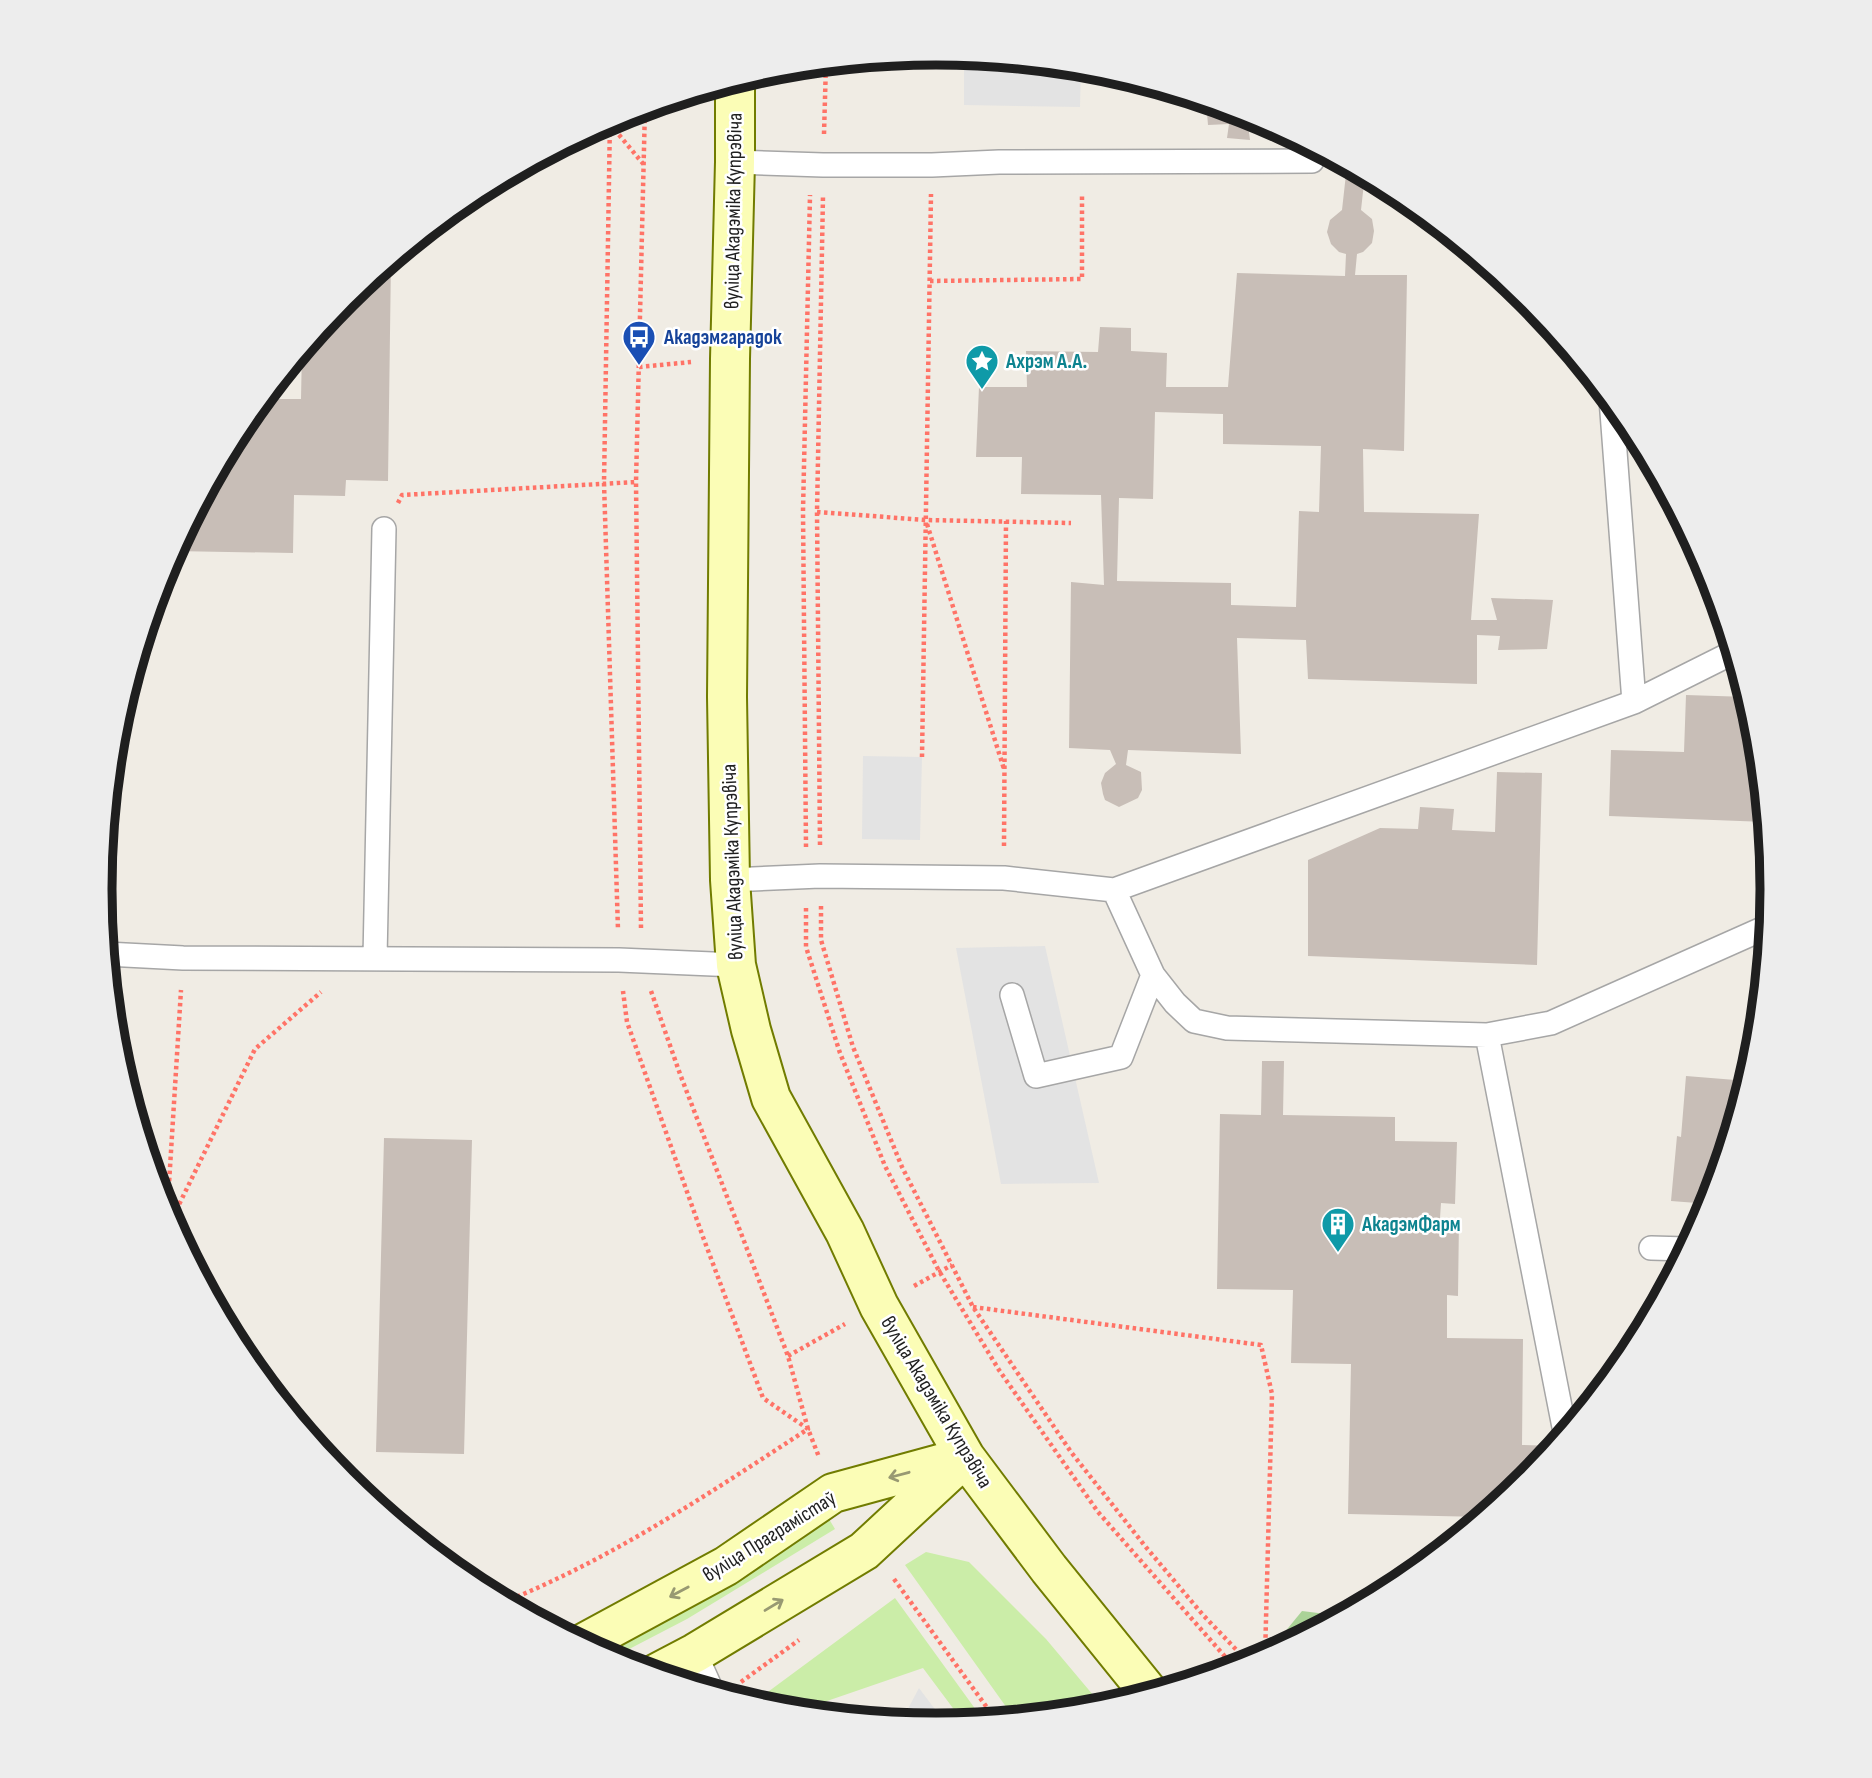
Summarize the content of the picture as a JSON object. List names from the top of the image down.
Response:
{
  "streets": {
    "main road": ["вуліца Акадэміка Купрэвіча", "вуліца Праграмістаў"]
  },
  "crossings": [
    ["вуліца Акадэміка Купрэвіча", "вуліца Праграмістаў"]
  ],
  "places": {
    "bus stop": ["Акадэмгарадок"],
    "place": ["Ахрэм А.А."],
    "building": ["АкадэмФарм"]
  }
}
